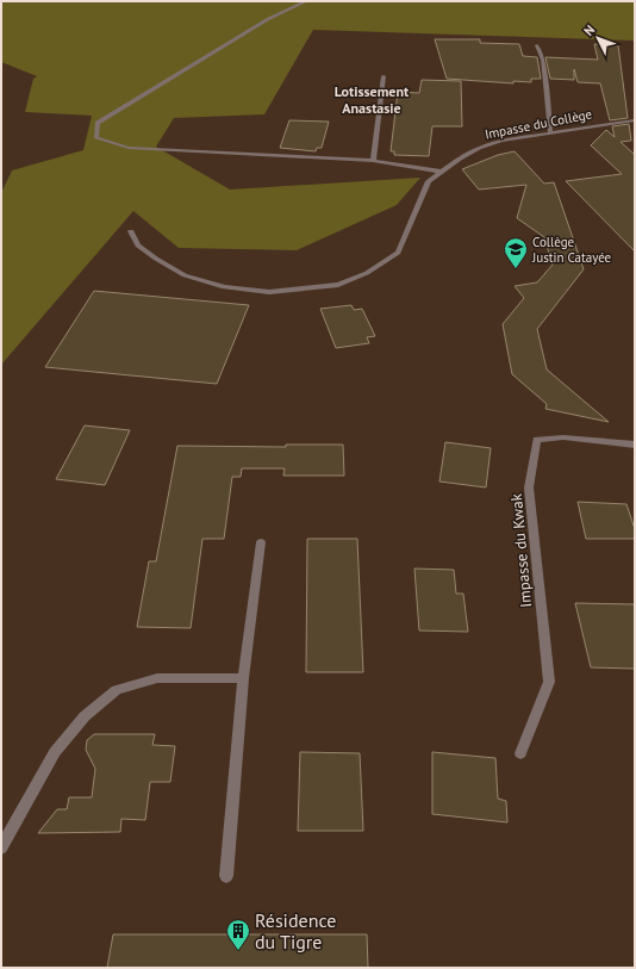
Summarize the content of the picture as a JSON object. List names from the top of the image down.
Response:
{
  "streets": {
    "street": ["Impasse du Collège", "Impasse du Kwak"]
  },
  "districts": ["Lotissement Anastasie"],
  "places": {
    "school or university": ["Collège Justin Catayée"],
    "building": ["Résidence du Tigre"]
  },
  "north": "top left"
}
